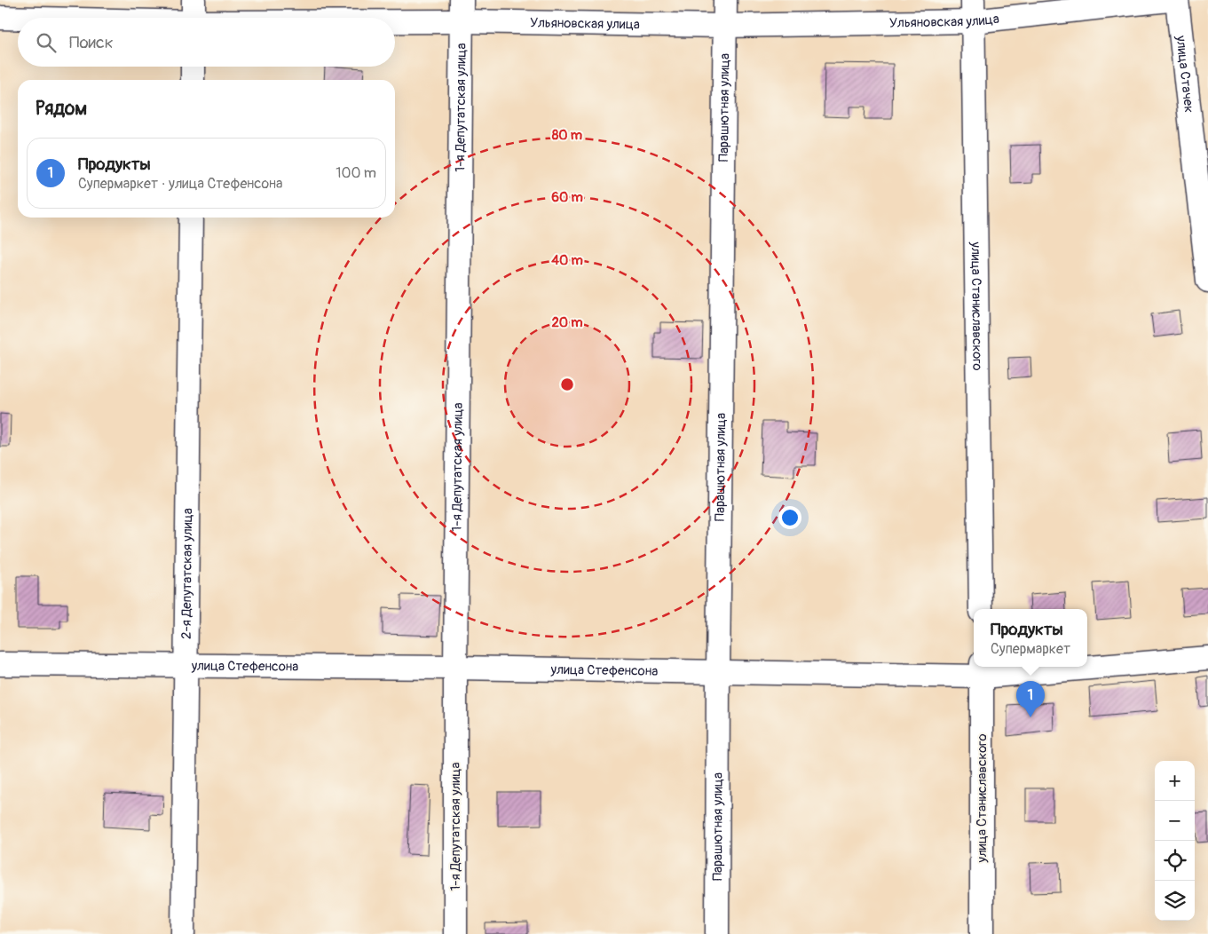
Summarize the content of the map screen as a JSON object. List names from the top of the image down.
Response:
{
  "streets": {
    "street": [
      "Ульяновская улица",
      "улица Стачек",
      "1-я Депутатская улица",
      "Парашютная улица",
      "улица Станиславского",
      "2-я Депутатская улица",
      "улица Стефенсона"
    ]
  },
  "crossings": [
    ["Ульяновская улица", "1-я Депутатская улица"],
    ["Ульяновская улица", "Парашютная улица"],
    ["Ульяновская улица", "улица Станиславского"],
    ["1-я Депутатская улица", "улица Стефенсона"],
    ["Парашютная улица", "улица Стефенсона"],
    ["улица Станиславского", "улица Стефенсона"],
    ["2-я Депутатская улица", "улица Стефенсона"]
  ],
  "page": {
    "search": "Поиск",
    "heading": "Рядом",
    "list": [
      {
        "mark": "1",
        "name": "Продукты",
        "note": "Супермаркет · улица Стефенсона",
        "value": "100 m"
      }
    ],
    "popup": ["Продукты", "Супермаркет"],
    "pins": "1",
    "map_buttons": ["+", "−"]
  },
  "rings": [
    "80 m",
    "60 m",
    "40 m",
    "20 m"
  ]
}
